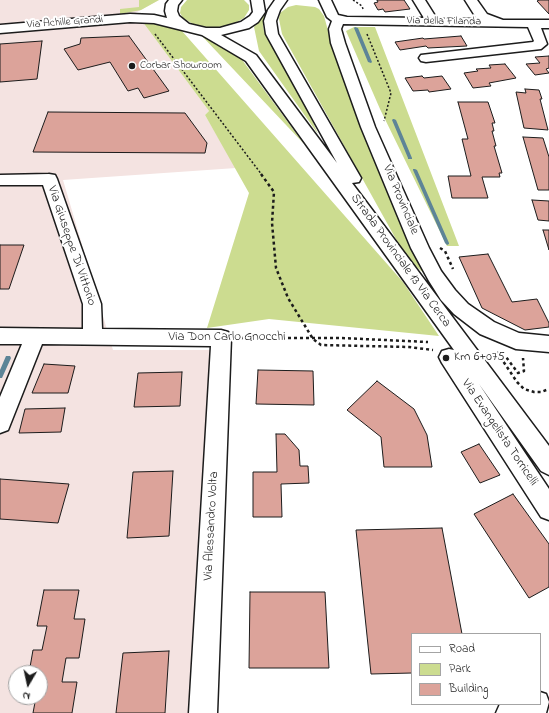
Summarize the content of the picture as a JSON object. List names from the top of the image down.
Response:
{
  "streets": {
    "street": [
      "Via della Filanda",
      "Via Achille Grandi",
      "Via Provinciale",
      "Via Giuseppe Di Vittorio",
      "Strada Provinciale 13 Via Cerca",
      "Via Don Carlo Gnocchi",
      "Via Evangelista Torricelli",
      "Via Alessandro Volta"
    ]
  },
  "crossings": [
    ["Via della Filanda", "Via Provinciale"],
    ["Via Achille Grandi", "Strada Provinciale 13 Via Cerca"],
    ["Via Giuseppe Di Vittorio", "Via Don Carlo Gnocchi"],
    ["Via Don Carlo Gnocchi", "Via Evangelista Torricelli"],
    ["Via Don Carlo Gnocchi", "Via Alessandro Volta"]
  ],
  "places": ["Corbar Showroom", "Km 6+075"],
  "legend": ["Road", "Park", "Building"],
  "north": "bottom"
}
